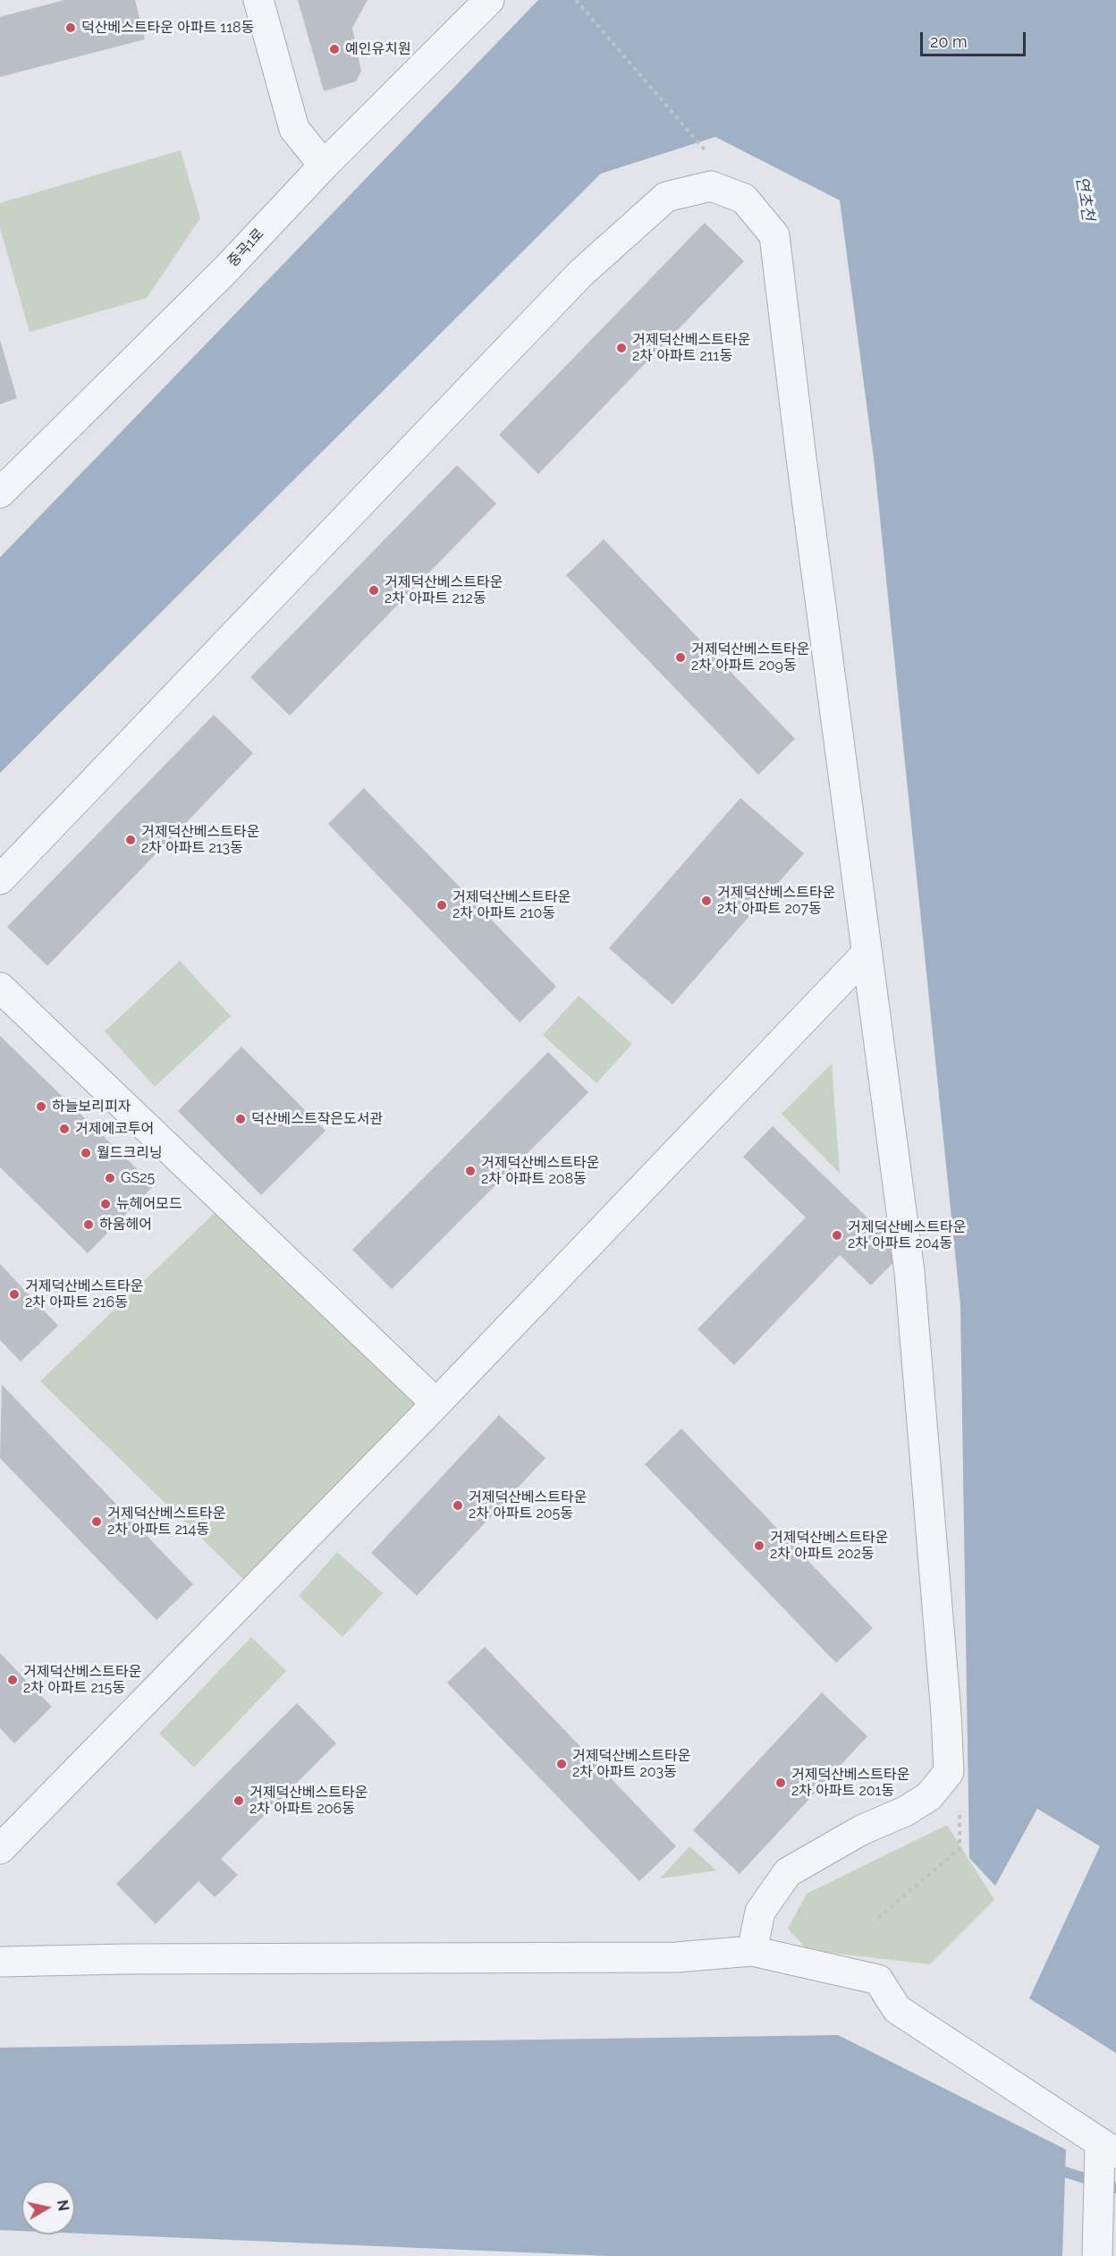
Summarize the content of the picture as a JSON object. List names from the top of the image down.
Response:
{
  "streets": {
    "street": ["중곡1로"]
  },
  "water": ["연초천"],
  "places": [
    "덕산베스트타운 아파트 118동",
    "예인유치원",
    "거제덕산베스트타운 2차 아파트 211동",
    "거제덕산베스트타운 2차 아파트 212동",
    "거제덕산베스트타운 2차 아파트 209동",
    "거제덕산베스트타운 2차 아파트 213동",
    "거제덕산베스트타운 2차 아파트 207동",
    "거제덕산베스트타운 2차 아파트 210동",
    "하늘보리피자",
    "덕산베스트작은도서관",
    "거제에코투어",
    "월드크리닝",
    "거제덕산베스트타운 2차 아파트 208동",
    "GS25",
    "뉴헤어모드",
    "하움헤어",
    "거제덕산베스트타운 2차 아파트 204동",
    "거제덕산베스트타운 2차 아파트 216동",
    "거제덕산베스트타운 2차 아파트 205동",
    "거제덕산베스트타운 2차 아파트 214동",
    "거제덕산베스트타운 2차 아파트 202동",
    "거제덕산베스트타운 2차 아파트 215동",
    "거제덕산베스트타운 2차 아파트 203동",
    "거제덕산베스트타운 2차 아파트 201동",
    "거제덕산베스트타운 2차 아파트 206동"
  ],
  "scale_bar": "20 m",
  "north": "right"
}
